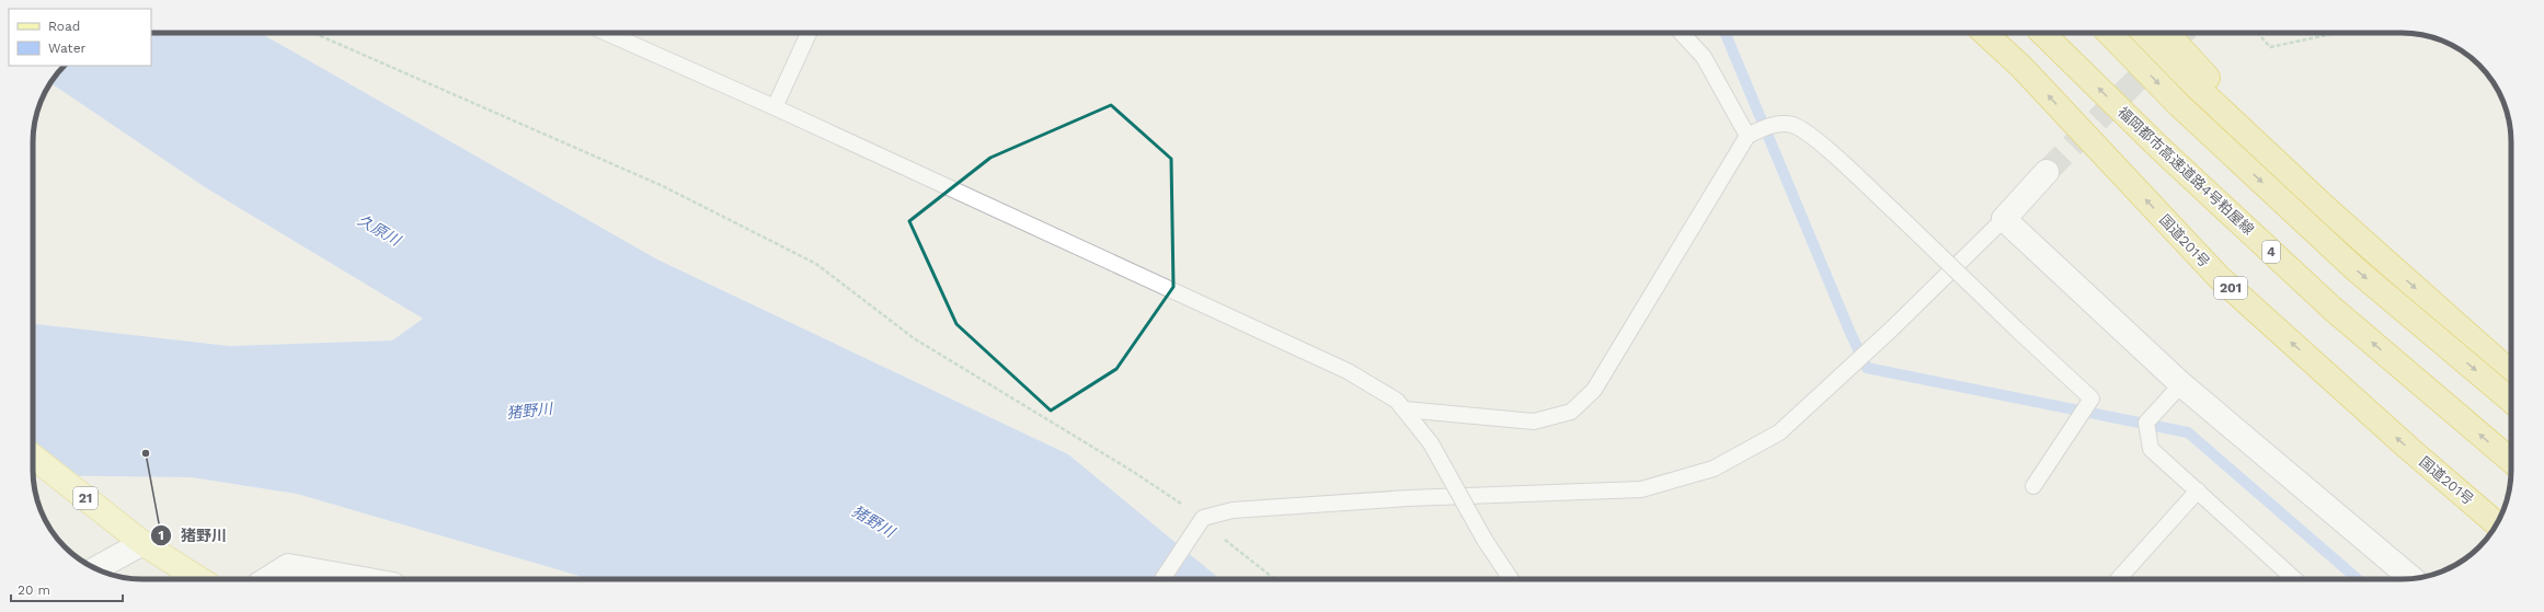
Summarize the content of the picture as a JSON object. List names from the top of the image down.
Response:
{
  "streets": {
    "highway": [
      "福岡都市高速道路4号粕屋線",
      "国道201号",
      "4",
      "201"
    ],
    "main road": ["21"]
  },
  "water": ["久原川", "猪野川"],
  "places": ["猪野川"],
  "legend": ["Road", "Water"],
  "scale_bar": "20 m"
}
